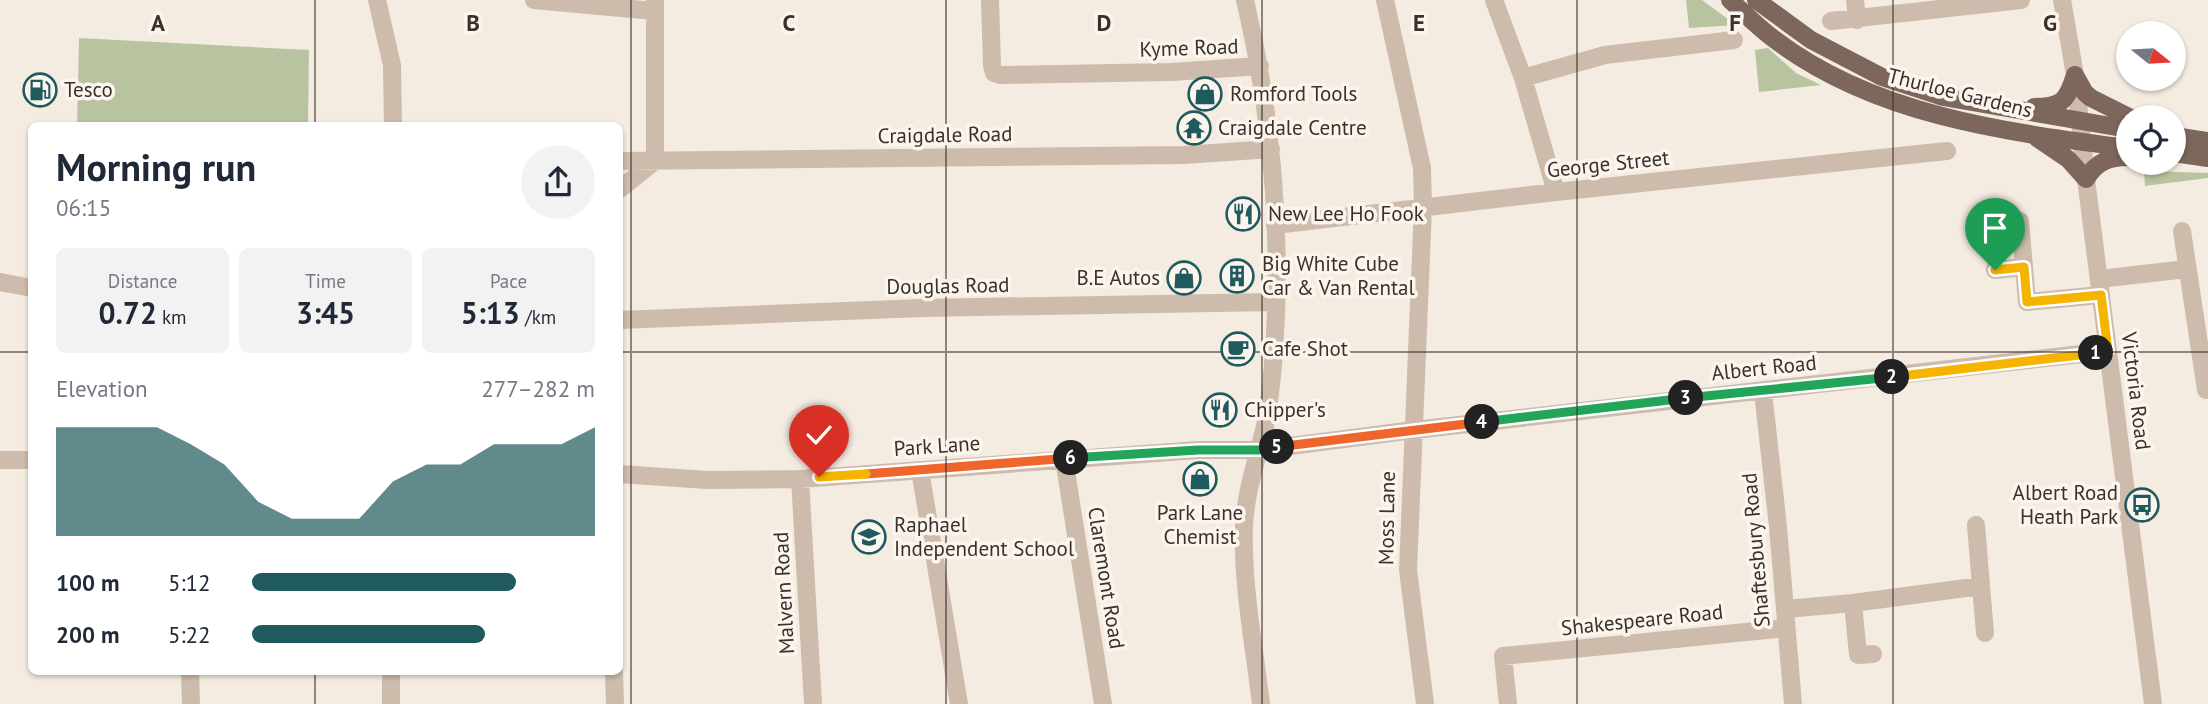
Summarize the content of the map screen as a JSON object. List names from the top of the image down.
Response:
{
  "streets": {
    "main road": ["Thurloe Gardens"],
    "street": [
      "Kyme Road",
      "Craigdale Road",
      "George Street",
      "Douglas Road",
      "Albert Road",
      "Victoria Road",
      "Park Lane",
      "Moss Lane",
      "Shaftesbury Road",
      "Claremont Road",
      "Malvern Road",
      "Shakespeare Road"
    ]
  },
  "crossings": [
    ["Thurloe Gardens", "Victoria Road"],
    ["George Street", "Moss Lane"],
    ["Albert Road", "Victoria Road"],
    ["Albert Road", "Park Lane"],
    ["Albert Road", "Moss Lane"],
    ["Albert Road", "Shaftesbury Road"],
    ["Park Lane", "Claremont Road"],
    ["Park Lane", "Malvern Road"],
    ["Shaftesbury Road", "Shakespeare Road"]
  ],
  "places": {
    "fuel station": ["Tesco"],
    "shop": ["Romford Tools", "B.E Autos", "Park Lane Chemist"],
    "temple": ["Craigdale Centre"],
    "restaurant": ["New Lee Ho Fook", "Chipper's"],
    "building": ["Big White Cube Car & Van Rental"],
    "cafe": ["Cafe Shot"],
    "bus stop": ["Albert Road Heath Park"],
    "school or university": ["Raphael Independent School"]
  },
  "north": "right",
  "page": {
    "heading": ["Morning run", "06:15"],
    "stats": [
      ["Distance", "0.72 km"],
      ["Time", "3:45"],
      ["Pace", "5:13 /km"]
    ],
    "pins": [
      "1",
      "2",
      "3",
      "4",
      "5",
      "6"
    ],
    "chart": ["Elevation", "277–282 m"],
    "list": [
      {
        "name": "100 m",
        "note": "5:12"
      },
      {
        "name": "200 m",
        "note": "5:22"
      }
    ]
  },
  "grid": {
    "columns": [
      "A",
      "B",
      "C",
      "D",
      "E",
      "F",
      "G"
    ]
  }
}
